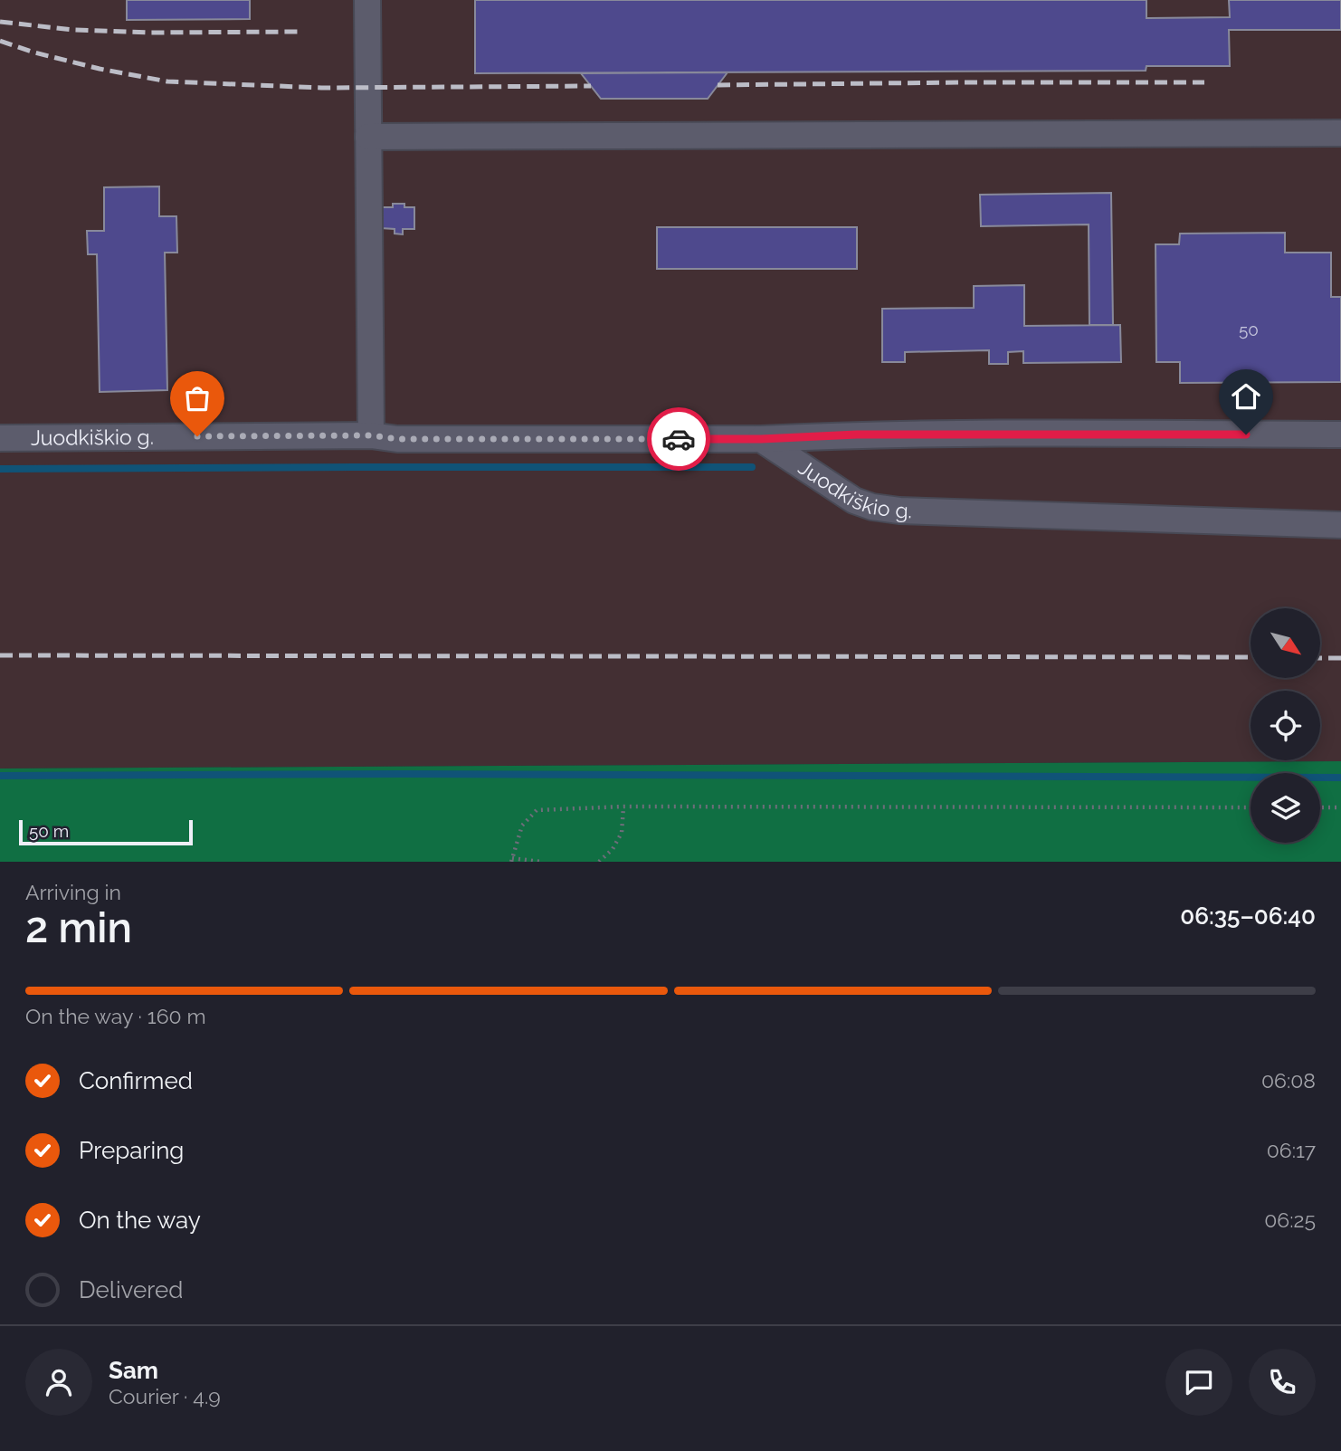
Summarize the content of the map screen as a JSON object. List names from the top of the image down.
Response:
{
  "streets": {
    "street": ["Juodkiškio g."]
  },
  "house_numbers": ["50"],
  "scale_bar": "50 m",
  "north": "bottom right",
  "page": {
    "scale": "50 m",
    "heading": ["2 min", "Arriving in", "06:35–06:40"],
    "panel": ["Sam", "Courier · 4.9"],
    "bar": "On the way · 160 m",
    "list": [
      ["Confirmed", "06:08"],
      ["Preparing", "06:17"],
      ["On the way", "06:25"],
      "Delivered"
    ]
  }
}
